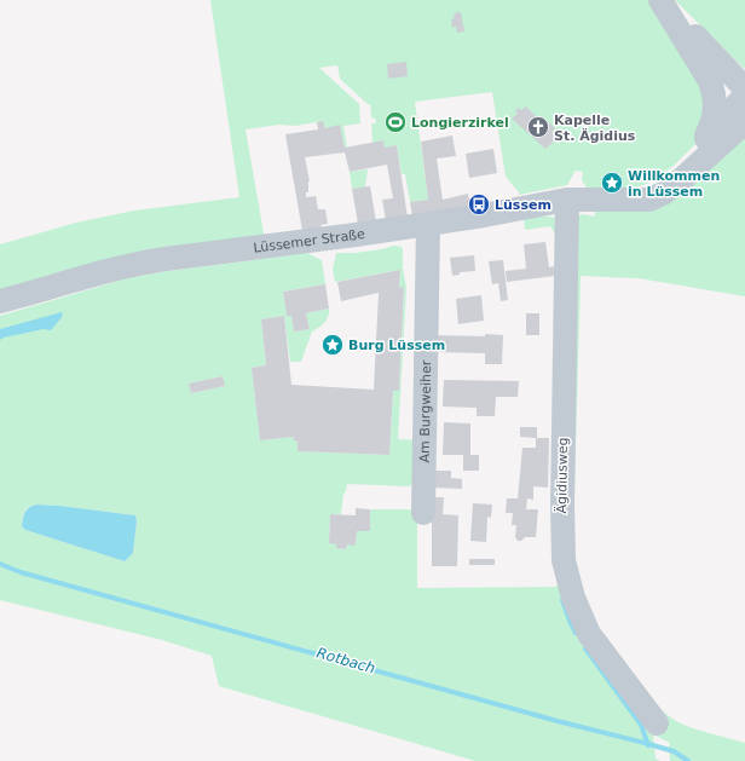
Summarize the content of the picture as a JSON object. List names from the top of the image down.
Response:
{
  "streets": {
    "street": ["Lüssemer Straße", "Am Burgweiher", "Ägidiusweg"]
  },
  "crossings": [
    ["Lüssemer Straße", "Am Burgweiher"],
    ["Lüssemer Straße", "Ägidiusweg"]
  ],
  "water": ["Rotbach"],
  "places": {
    "sports": ["Longierzirkel"],
    "church": ["Kapelle St. Ägidius"],
    "place": ["Willkommen in Lüssem", "Burg Lüssem"],
    "bus stop": ["Lüssem"]
  }
}
